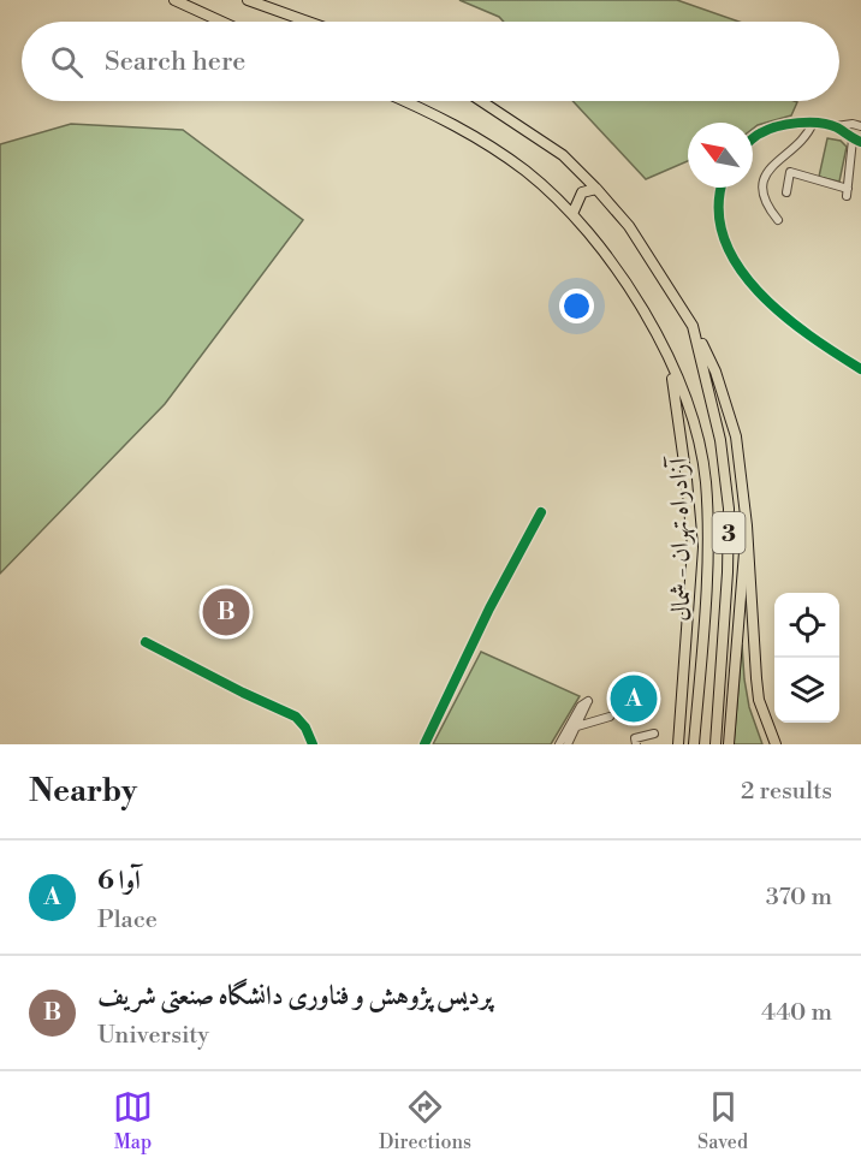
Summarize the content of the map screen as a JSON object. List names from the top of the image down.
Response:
{
  "streets": {
    "highway": ["3", "آزادراه تهران - شمال"]
  },
  "north": "top left",
  "page": {
    "search": "Search here",
    "pins": ["B", "A"],
    "heading": ["Nearby", "2 results"],
    "list": [
      {
        "mark": "A",
        "name": "آوا 6",
        "note": "Place",
        "value": "370 m"
      },
      {
        "mark": "B",
        "name": "پردیس پژوهش و فناوری دانشگاه صنعتی شریف",
        "note": "University",
        "value": "440 m"
      }
    ],
    "nav": ["Map", "Directions", "Saved"]
  }
}
